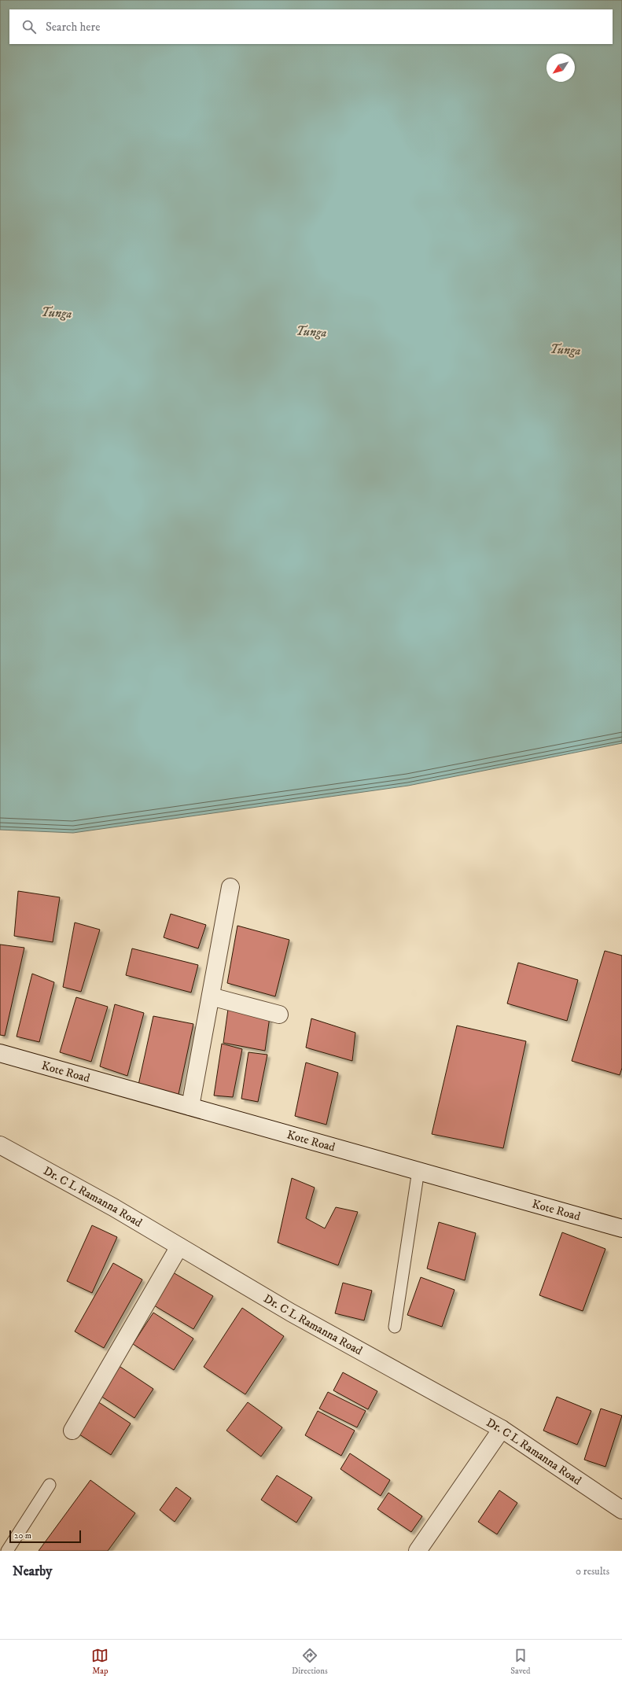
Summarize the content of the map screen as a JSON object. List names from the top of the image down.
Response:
{
  "streets": {
    "street": ["Kote Road", "Dr. C L Ramanna Road"]
  },
  "water": ["Tunga"],
  "scale_bar": "20 m",
  "north": "bottom left",
  "page": {
    "search": "Search here",
    "scale": "20 m",
    "heading": ["Nearby", "0 results"],
    "nav": ["Map", "Directions", "Saved"]
  }
}
